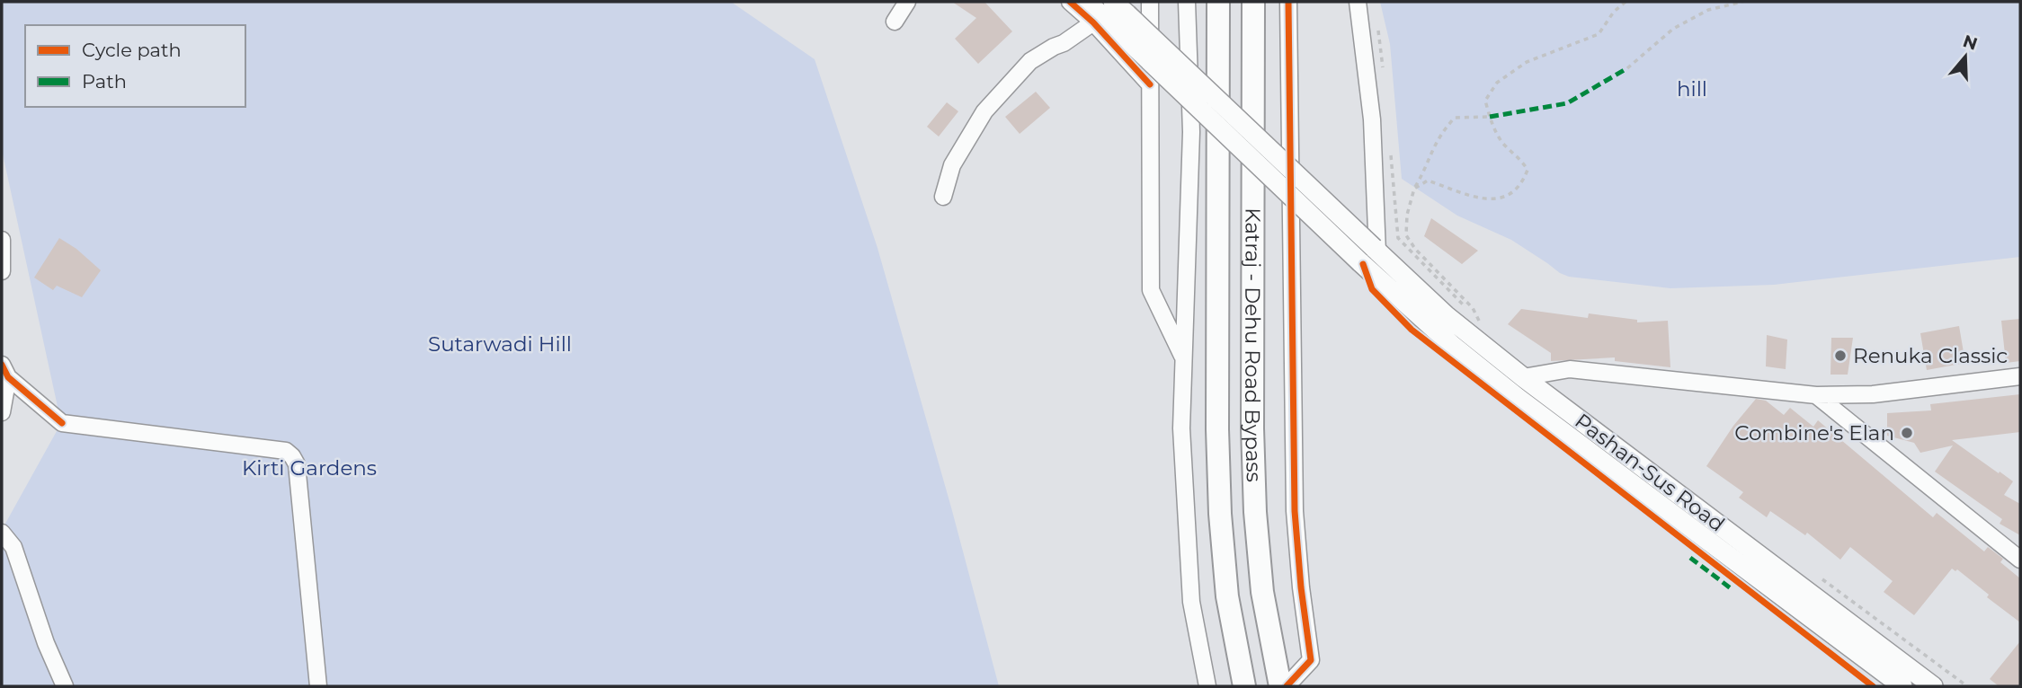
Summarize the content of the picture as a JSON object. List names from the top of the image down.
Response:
{
  "streets": {
    "highway": ["Katraj - Dehu Road Bypass"],
    "main road": ["Pashan-Sus Road"]
  },
  "parks": ["hill", "Sutarwadi Hill", "Kirti Gardens"],
  "places": ["Renuka Classic", "Combine's Elan"],
  "legend": ["Cycle path", "Path"],
  "north": "top"
}
